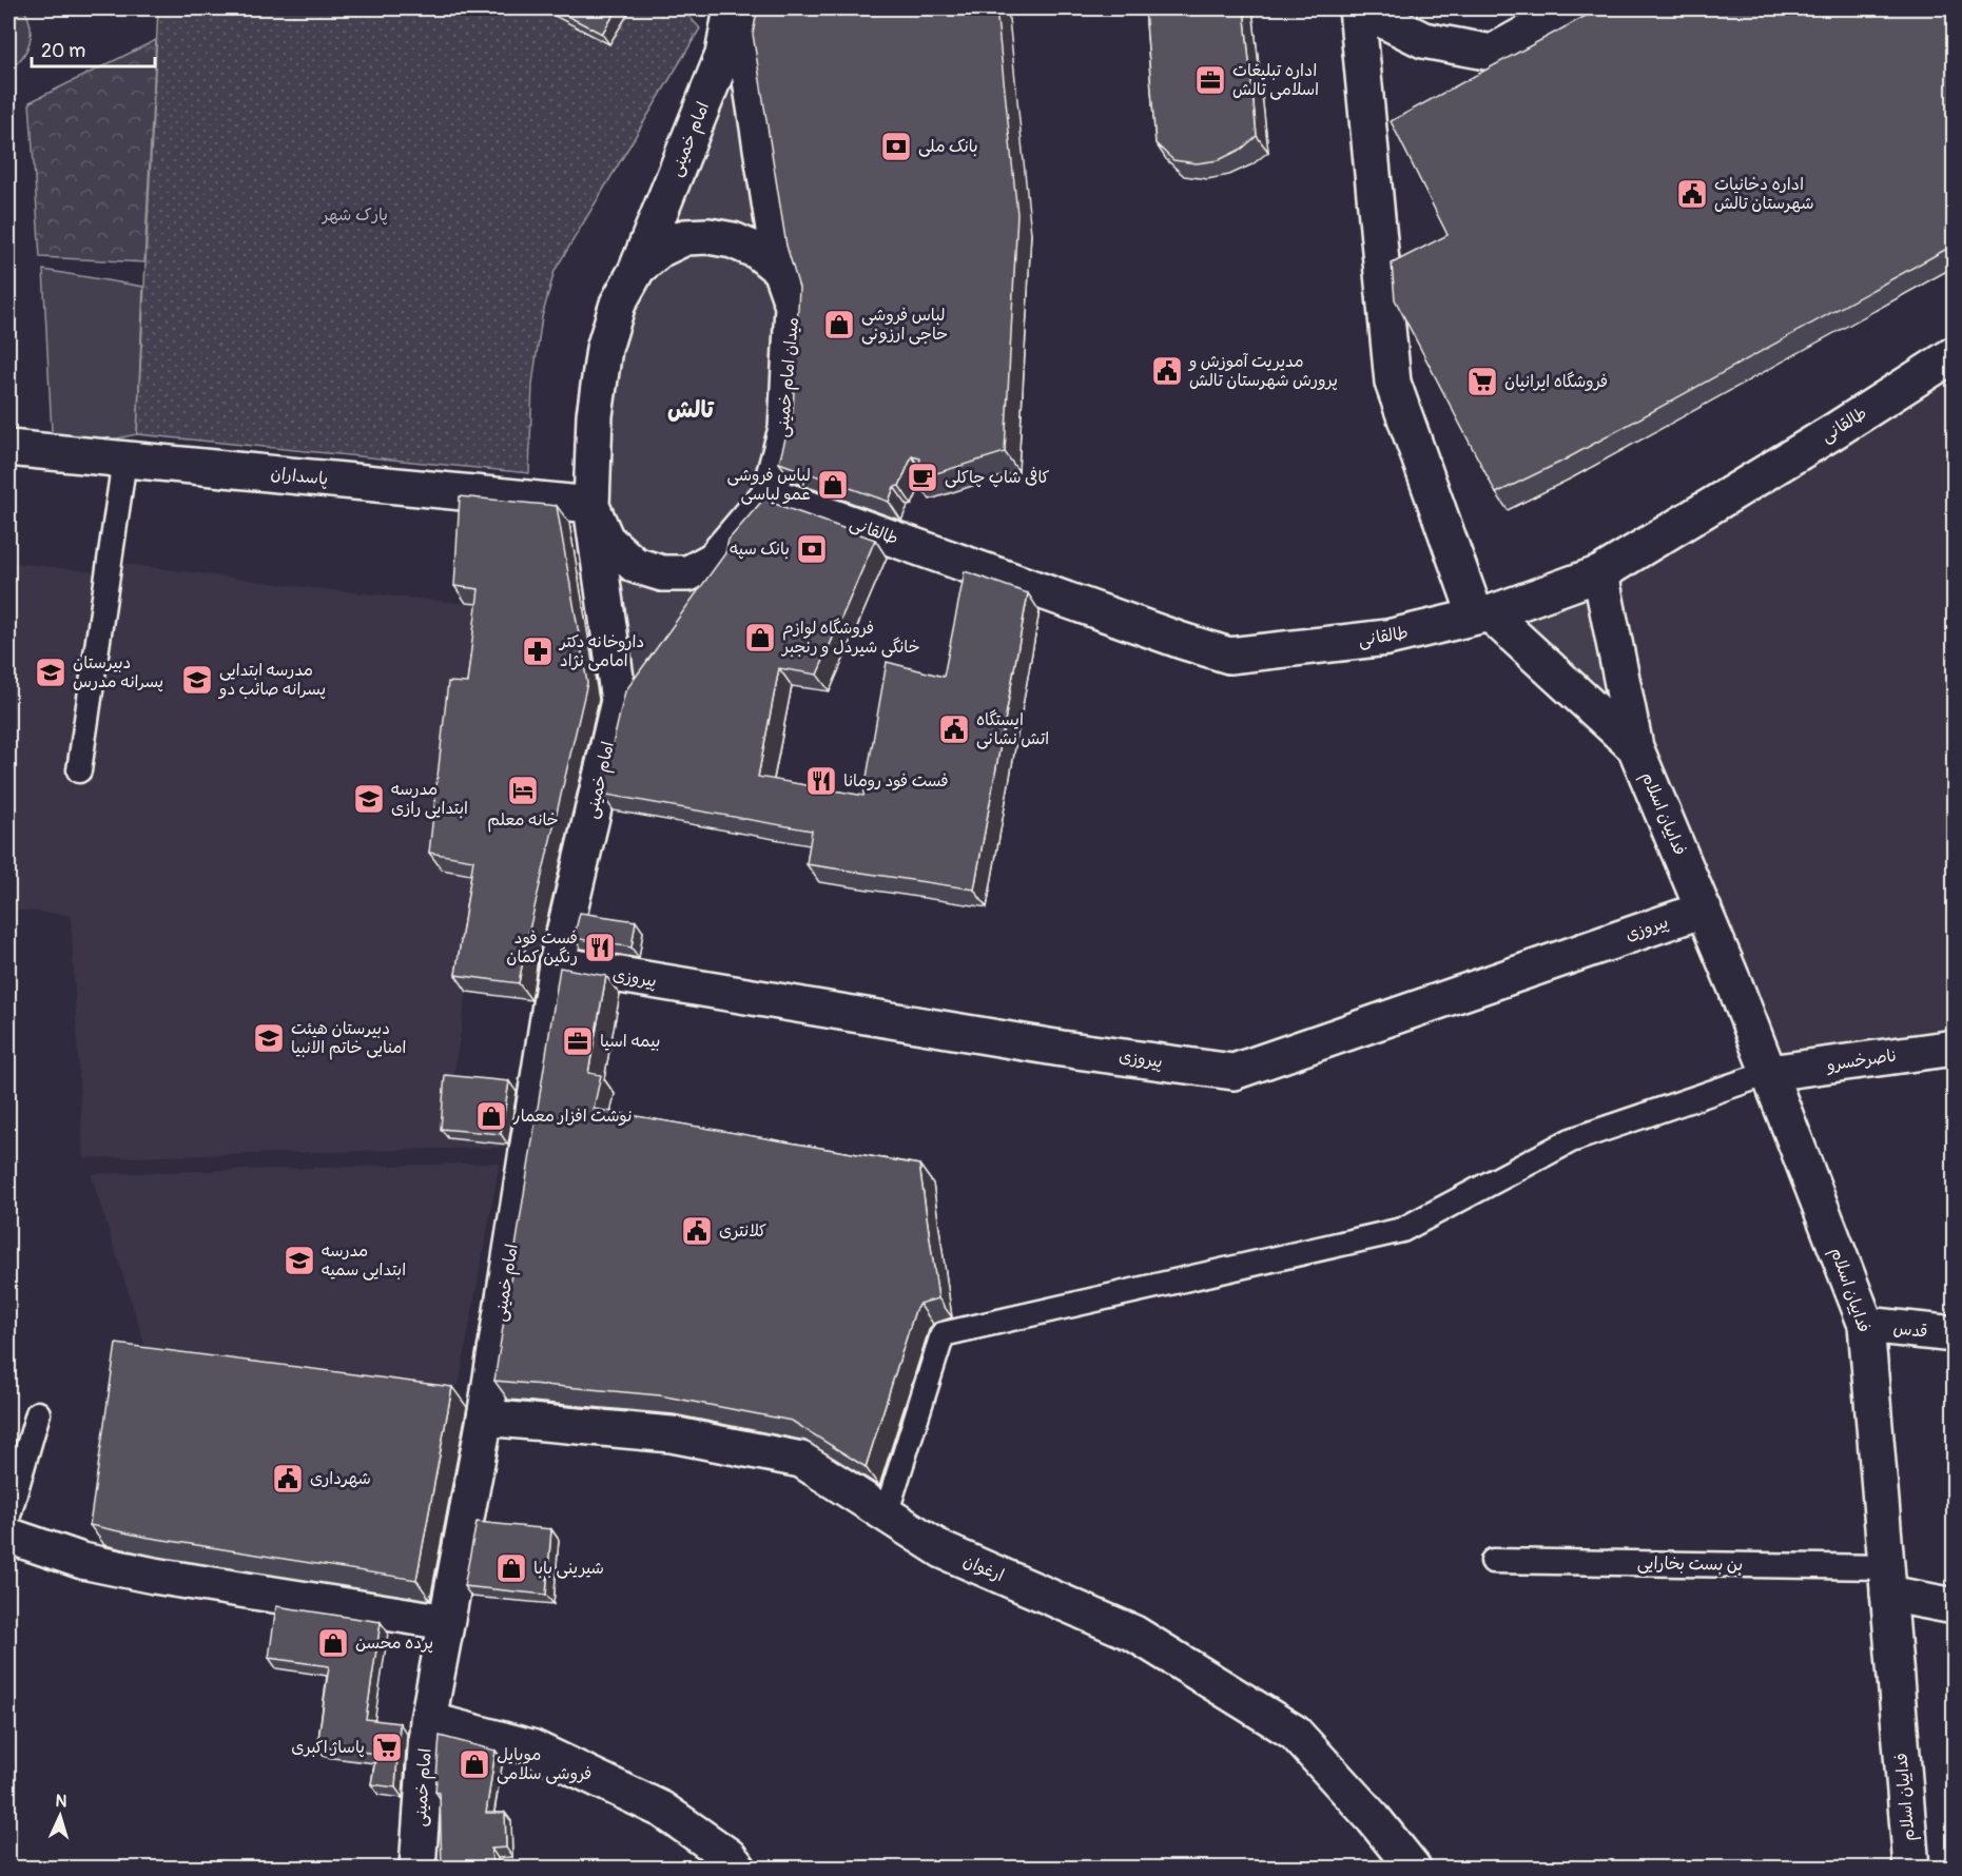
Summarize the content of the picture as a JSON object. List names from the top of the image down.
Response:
{
  "streets": {
    "street": [
      "امام خمینی",
      "میدان امام خمینی",
      "طالقانی",
      "پاسداران",
      "فداییان اسلام",
      "پیروزی",
      "ناصرخسرو",
      "قدس",
      "ارغوان"
    ],
    "lane": ["بن بست بخارایی"]
  },
  "crossings": [
    ["امام خمینی", "میدان امام خمینی"],
    ["امام خمینی", "پاسداران"],
    ["امام خمینی", "پیروزی"],
    ["امام خمینی", "ارغوان"],
    ["میدان امام خمینی", "طالقانی"],
    ["میدان امام خمینی", "پاسداران"],
    ["طالقانی", "فداییان اسلام"],
    ["فداییان اسلام", "پیروزی"],
    ["فداییان اسلام", "ناصرخسرو"],
    ["فداییان اسلام", "قدس"],
    ["فداییان اسلام", "بن بست بخارایی"]
  ],
  "districts": ["تالش"],
  "parks": ["پارک شهر"],
  "places": {
    "office": ["اداره تبلیغات اسلامی تالش", "بیمه اسیا"],
    "bank": ["بانک ملی", "بانک سپه"],
    "public building": [
      "اداره دخانیات شهرستان تالش",
      "مدیریت آموزش و پرورش شهرستان تالش",
      "ایستگاه اتش نشانی",
      "کلانتری",
      "شهرداری"
    ],
    "shop": [
      "لباس فروشی حاجی ارزونی",
      "لباس فروشی عمو لباسی",
      "فروشگاه لوازم خانگی شیردل و رنجبر",
      "نوشت افزار معمار",
      "شیرینی بابا",
      "پرده محسن",
      "موبایل فروشی سلامی"
    ],
    "supermarket": ["فروشگاه ایرانیان", "پاساژ اکبری"],
    "cafe": ["کافی شاپ چاکلی"],
    "pharmacy": ["داروخانه دکتر امامی نژاد"],
    "school or university": [
      "دبیرستان پسرانه مدرس",
      "مدرسه ابتدایی پسرانه صائب دو",
      "مدرسه ابتدایی رازی",
      "دبیرستان هیئت امنایی خاتم الانبیا",
      "مدرسه ابتدایی سمیه"
    ],
    "restaurant": ["فست فود رومانا", "فست فود رنگین کمان"],
    "hotel": ["خانه معلم"]
  },
  "scale_bar": "20 m",
  "north": "top"
}
